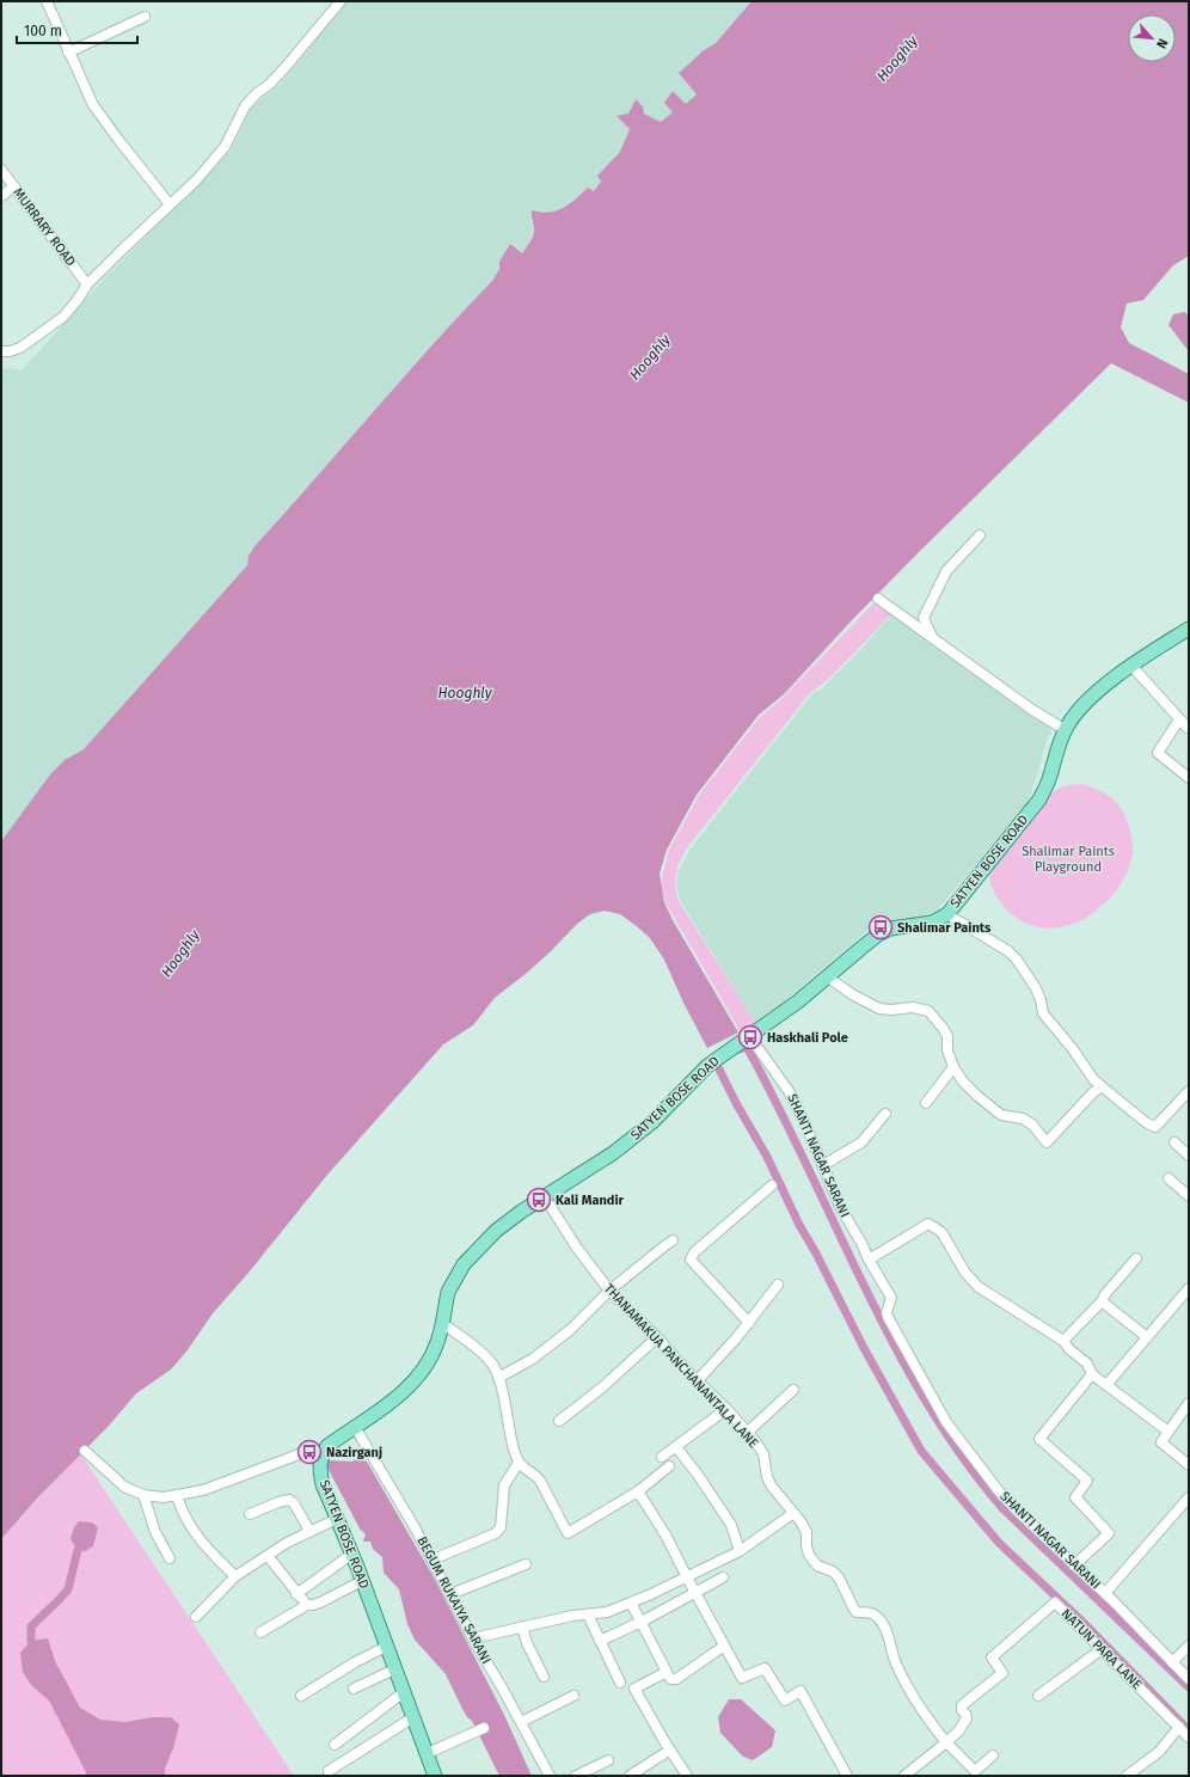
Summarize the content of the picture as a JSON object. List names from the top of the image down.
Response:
{
  "streets": {
    "main road": ["SATYEN BOSE ROAD"],
    "street": [
      "MURRARY ROAD",
      "SHANTI NAGAR SARANI",
      "THANAMAKUA PANCHANANTALA LANE",
      "BEGUM RUKAIYA SARANI",
      "NATUN PARA LANE"
    ]
  },
  "crossings": [
    ["SATYEN BOSE ROAD", "SHANTI NAGAR SARANI"],
    ["SATYEN BOSE ROAD", "THANAMAKUA PANCHANANTALA LANE"],
    ["SATYEN BOSE ROAD", "BEGUM RUKAIYA SARANI"],
    ["THANAMAKUA PANCHANANTALA LANE", "NATUN PARA LANE"]
  ],
  "water": ["Hooghly"],
  "parks": ["Shalimar Paints Playground"],
  "places": {
    "bus stop": [
      "Shalimar Paints",
      "Haskhali Pole",
      "Kali Mandir",
      "Nazirganj"
    ]
  },
  "scale_bar": "100 m",
  "north": "bottom right"
}
